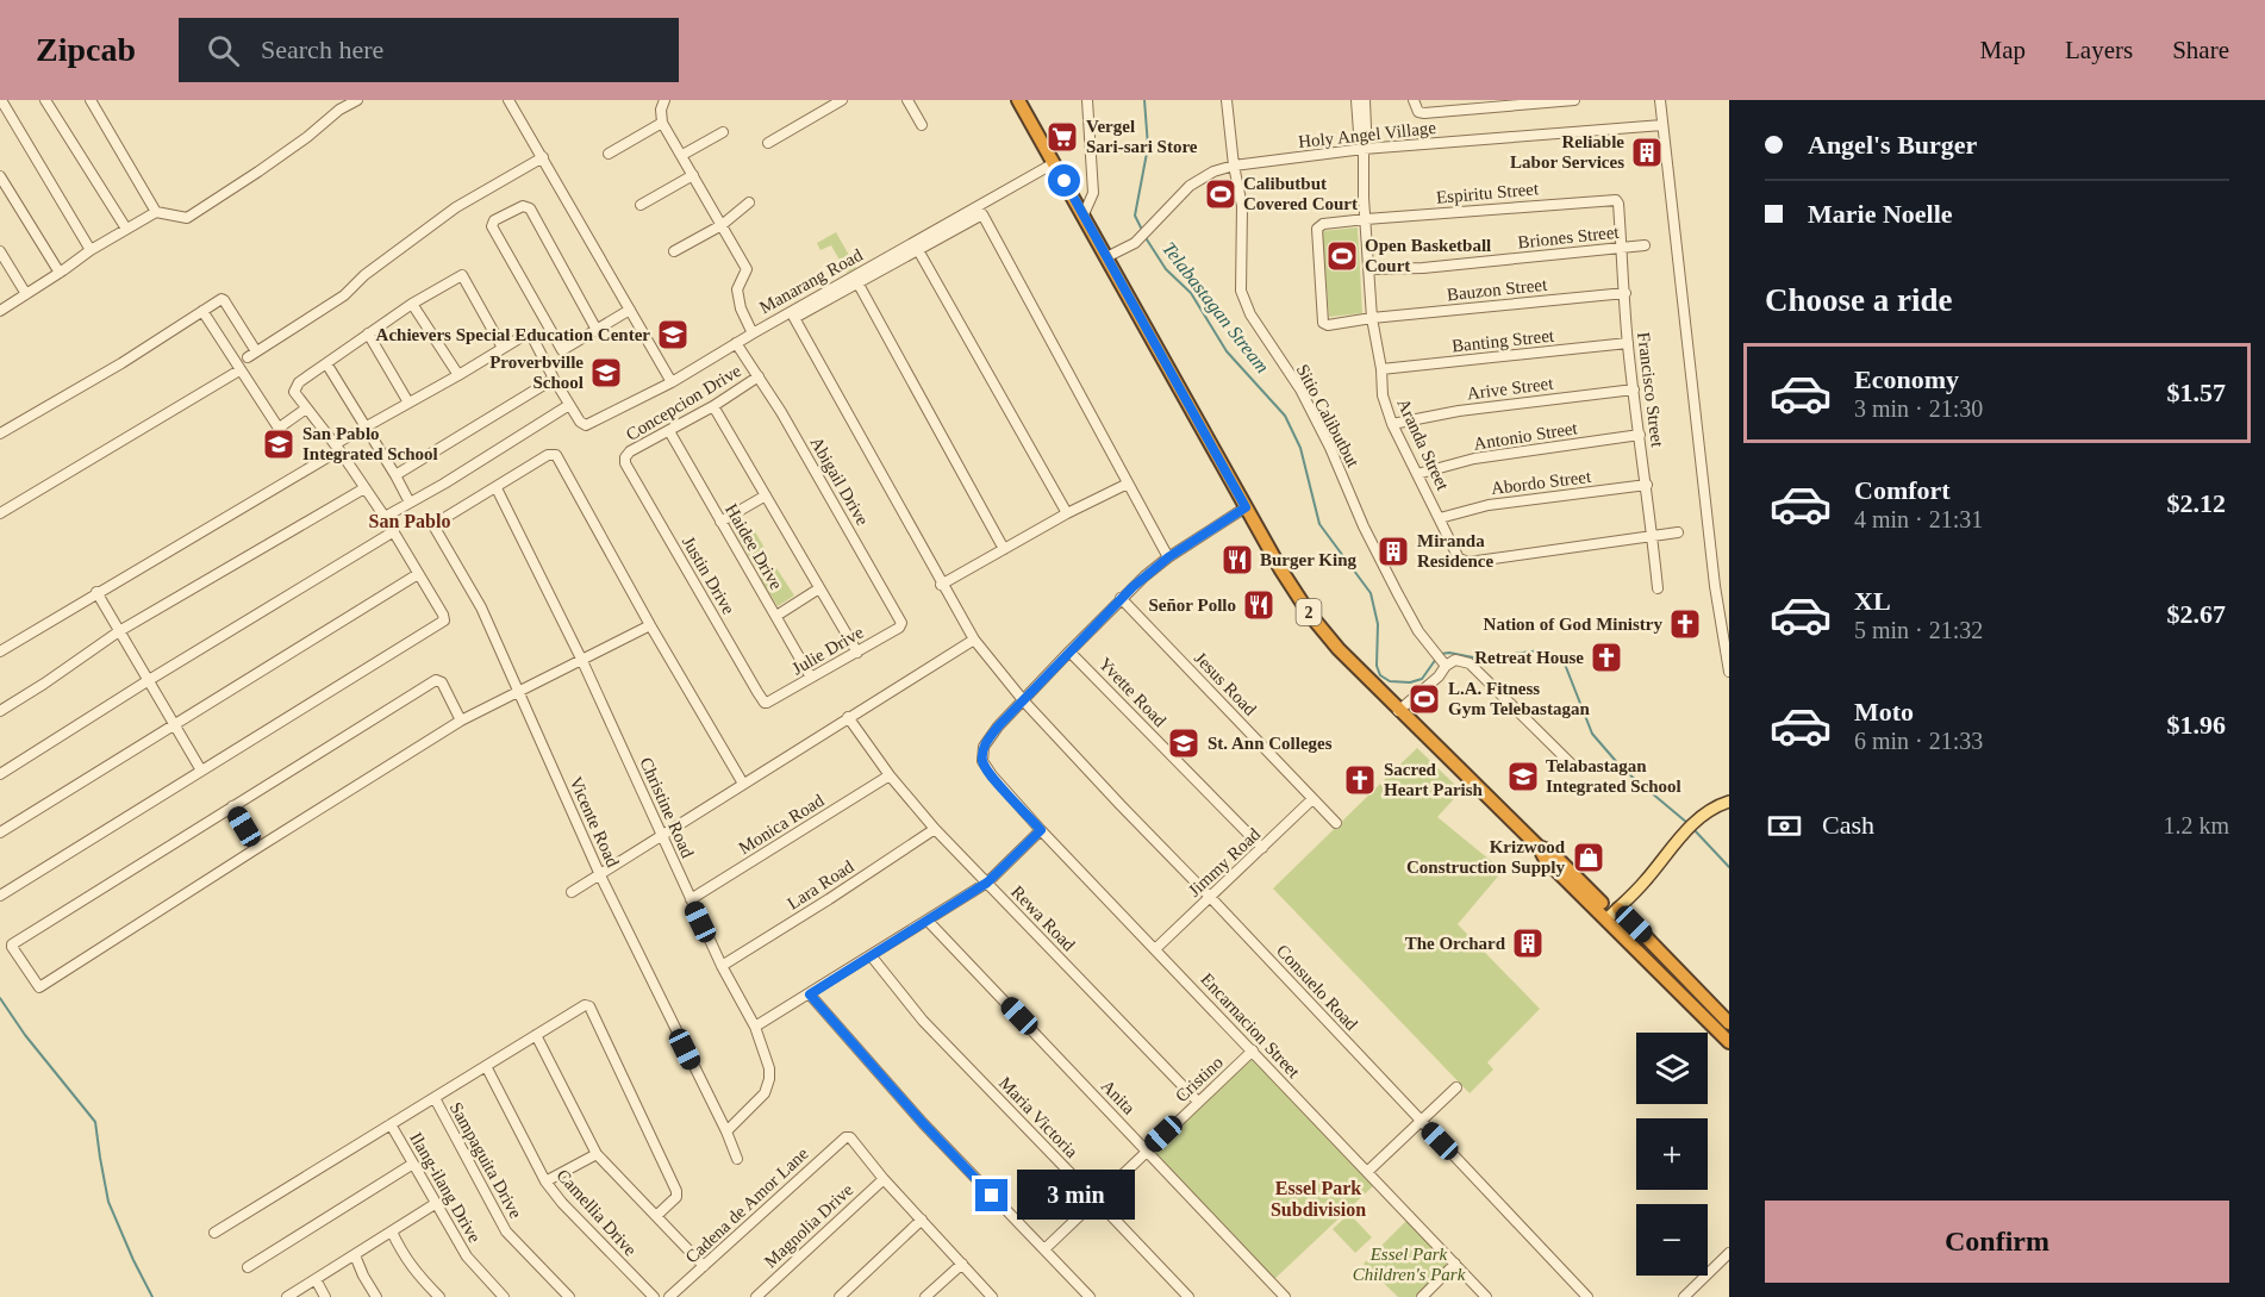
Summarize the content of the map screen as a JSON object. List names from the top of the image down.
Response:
{
  "streets": {
    "highway": ["2"],
    "street": [
      "Holy Angel Village",
      "Espiritu Street",
      "Briones Street",
      "Manarang Road",
      "Bauzon Street",
      "Banting Street",
      "Arive Street",
      "Francisco Street",
      "Concepcion Drive",
      "Sitio Calibutbut",
      "Antonio Street",
      "Aranda Street",
      "Abigail Drive",
      "Abordo Street",
      "Haidee Drive",
      "Justin Drive",
      "Julie Drive",
      "Jesus Road",
      "Yvette Road",
      "Christine Road",
      "Vicente Road",
      "Monica Road",
      "Jimmy Road",
      "Lara Road",
      "Rewa Road",
      "Consuelo Road",
      "Encarnacion Street",
      "Cristino",
      "Anita",
      "Maria Victoria",
      "Sampaguita Drive",
      "Ilang-ilang Drive",
      "Cadena de Amor Lane",
      "Camellia Drive",
      "Magnolia Drive"
    ]
  },
  "crossings": [
    ["Holy Angel Village", "Sitio Calibutbut"],
    ["Holy Angel Village", "Aranda Street"],
    ["Holy Angel Village", "2"],
    ["Espiritu Street", "Bauzon Street"],
    ["Espiritu Street", "Francisco Street"],
    ["Espiritu Street", "Aranda Street"],
    ["Briones Street", "Francisco Street"],
    ["Briones Street", "Aranda Street"],
    ["Manarang Road", "Abigail Drive"],
    ["Manarang Road", "2"],
    ["Bauzon Street", "Francisco Street"],
    ["Bauzon Street", "Aranda Street"],
    ["Banting Street", "Francisco Street"],
    ["Banting Street", "Aranda Street"],
    ["Arive Street", "Francisco Street"],
    ["Arive Street", "Aranda Street"],
    ["Francisco Street", "Antonio Street"],
    ["Francisco Street", "Aranda Street"],
    ["Francisco Street", "Abordo Street"],
    ["Concepcion Drive", "Abigail Drive"],
    ["Concepcion Drive", "Haidee Drive"],
    ["Concepcion Drive", "Justin Drive"],
    ["Antonio Street", "Aranda Street"],
    ["Aranda Street", "Abordo Street"],
    ["Abigail Drive", "Julie Drive"],
    ["Haidee Drive", "Julie Drive"],
    ["Justin Drive", "Julie Drive"],
    ["Jesus Road", "Jimmy Road"],
    ["Yvette Road", "Jimmy Road"],
    ["Christine Road", "Vicente Road"],
    ["Christine Road", "Monica Road"],
    ["Christine Road", "Lara Road"],
    ["Monica Road", "Rewa Road"],
    ["Jimmy Road", "Consuelo Road"],
    ["Jimmy Road", "Encarnacion Street"],
    ["Lara Road", "Rewa Road"],
    ["Rewa Road", "Cristino"],
    ["Consuelo Road", "Encarnacion Street"],
    ["Encarnacion Street", "Cristino"],
    ["Cristino", "Anita"],
    ["Cristino", "Maria Victoria"],
    ["Cadena de Amor Lane", "Magnolia Drive"]
  ],
  "districts": ["San Pablo", "Essel Park Subdivision"],
  "water": ["Telabastagan Stream"],
  "parks": ["Essel Park Children's Park"],
  "places": {
    "supermarket": ["Vergel Sari-sari Store"],
    "building": ["Reliable Labor Services", "Miranda Residence", "The Orchard"],
    "sports": ["Calibutbut Covered Court", "Open Basketball Court", "L.A. Fitness Gym Telebastagan"],
    "school or university": [
      "Achievers Special Education Center",
      "Proverbville School",
      "San Pablo Integrated School",
      "St. Ann Colleges",
      "Telabastagan Integrated School"
    ],
    "restaurant": ["Burger King", "Señor Pollo"],
    "church": ["Nation of God Ministry", "Retreat House", "Sacred Heart Parish"],
    "shop": ["Krizwood Construction Supply"]
  },
  "page": {
    "header": "Zipcab",
    "search": "Search here",
    "nav": ["Map", "Layers", "Share"],
    "banner": ["Angel's Burger", "Marie Noelle"],
    "heading": "Choose a ride",
    "list": [
      {
        "name": "Economy",
        "note": "3 min · 21:30",
        "value": "$1.57"
      },
      {
        "name": "Comfort",
        "note": "4 min · 21:31",
        "value": "$2.12"
      },
      {
        "name": "XL",
        "note": "5 min · 21:32",
        "value": "$2.67"
      },
      {
        "name": "Moto",
        "note": "6 min · 21:33",
        "value": "$1.96"
      }
    ],
    "pay": ["Cash", "1.2 km"],
    "map_buttons": ["+", "−"],
    "bubble": "3 min",
    "buttons": "Confirm"
  }
}
